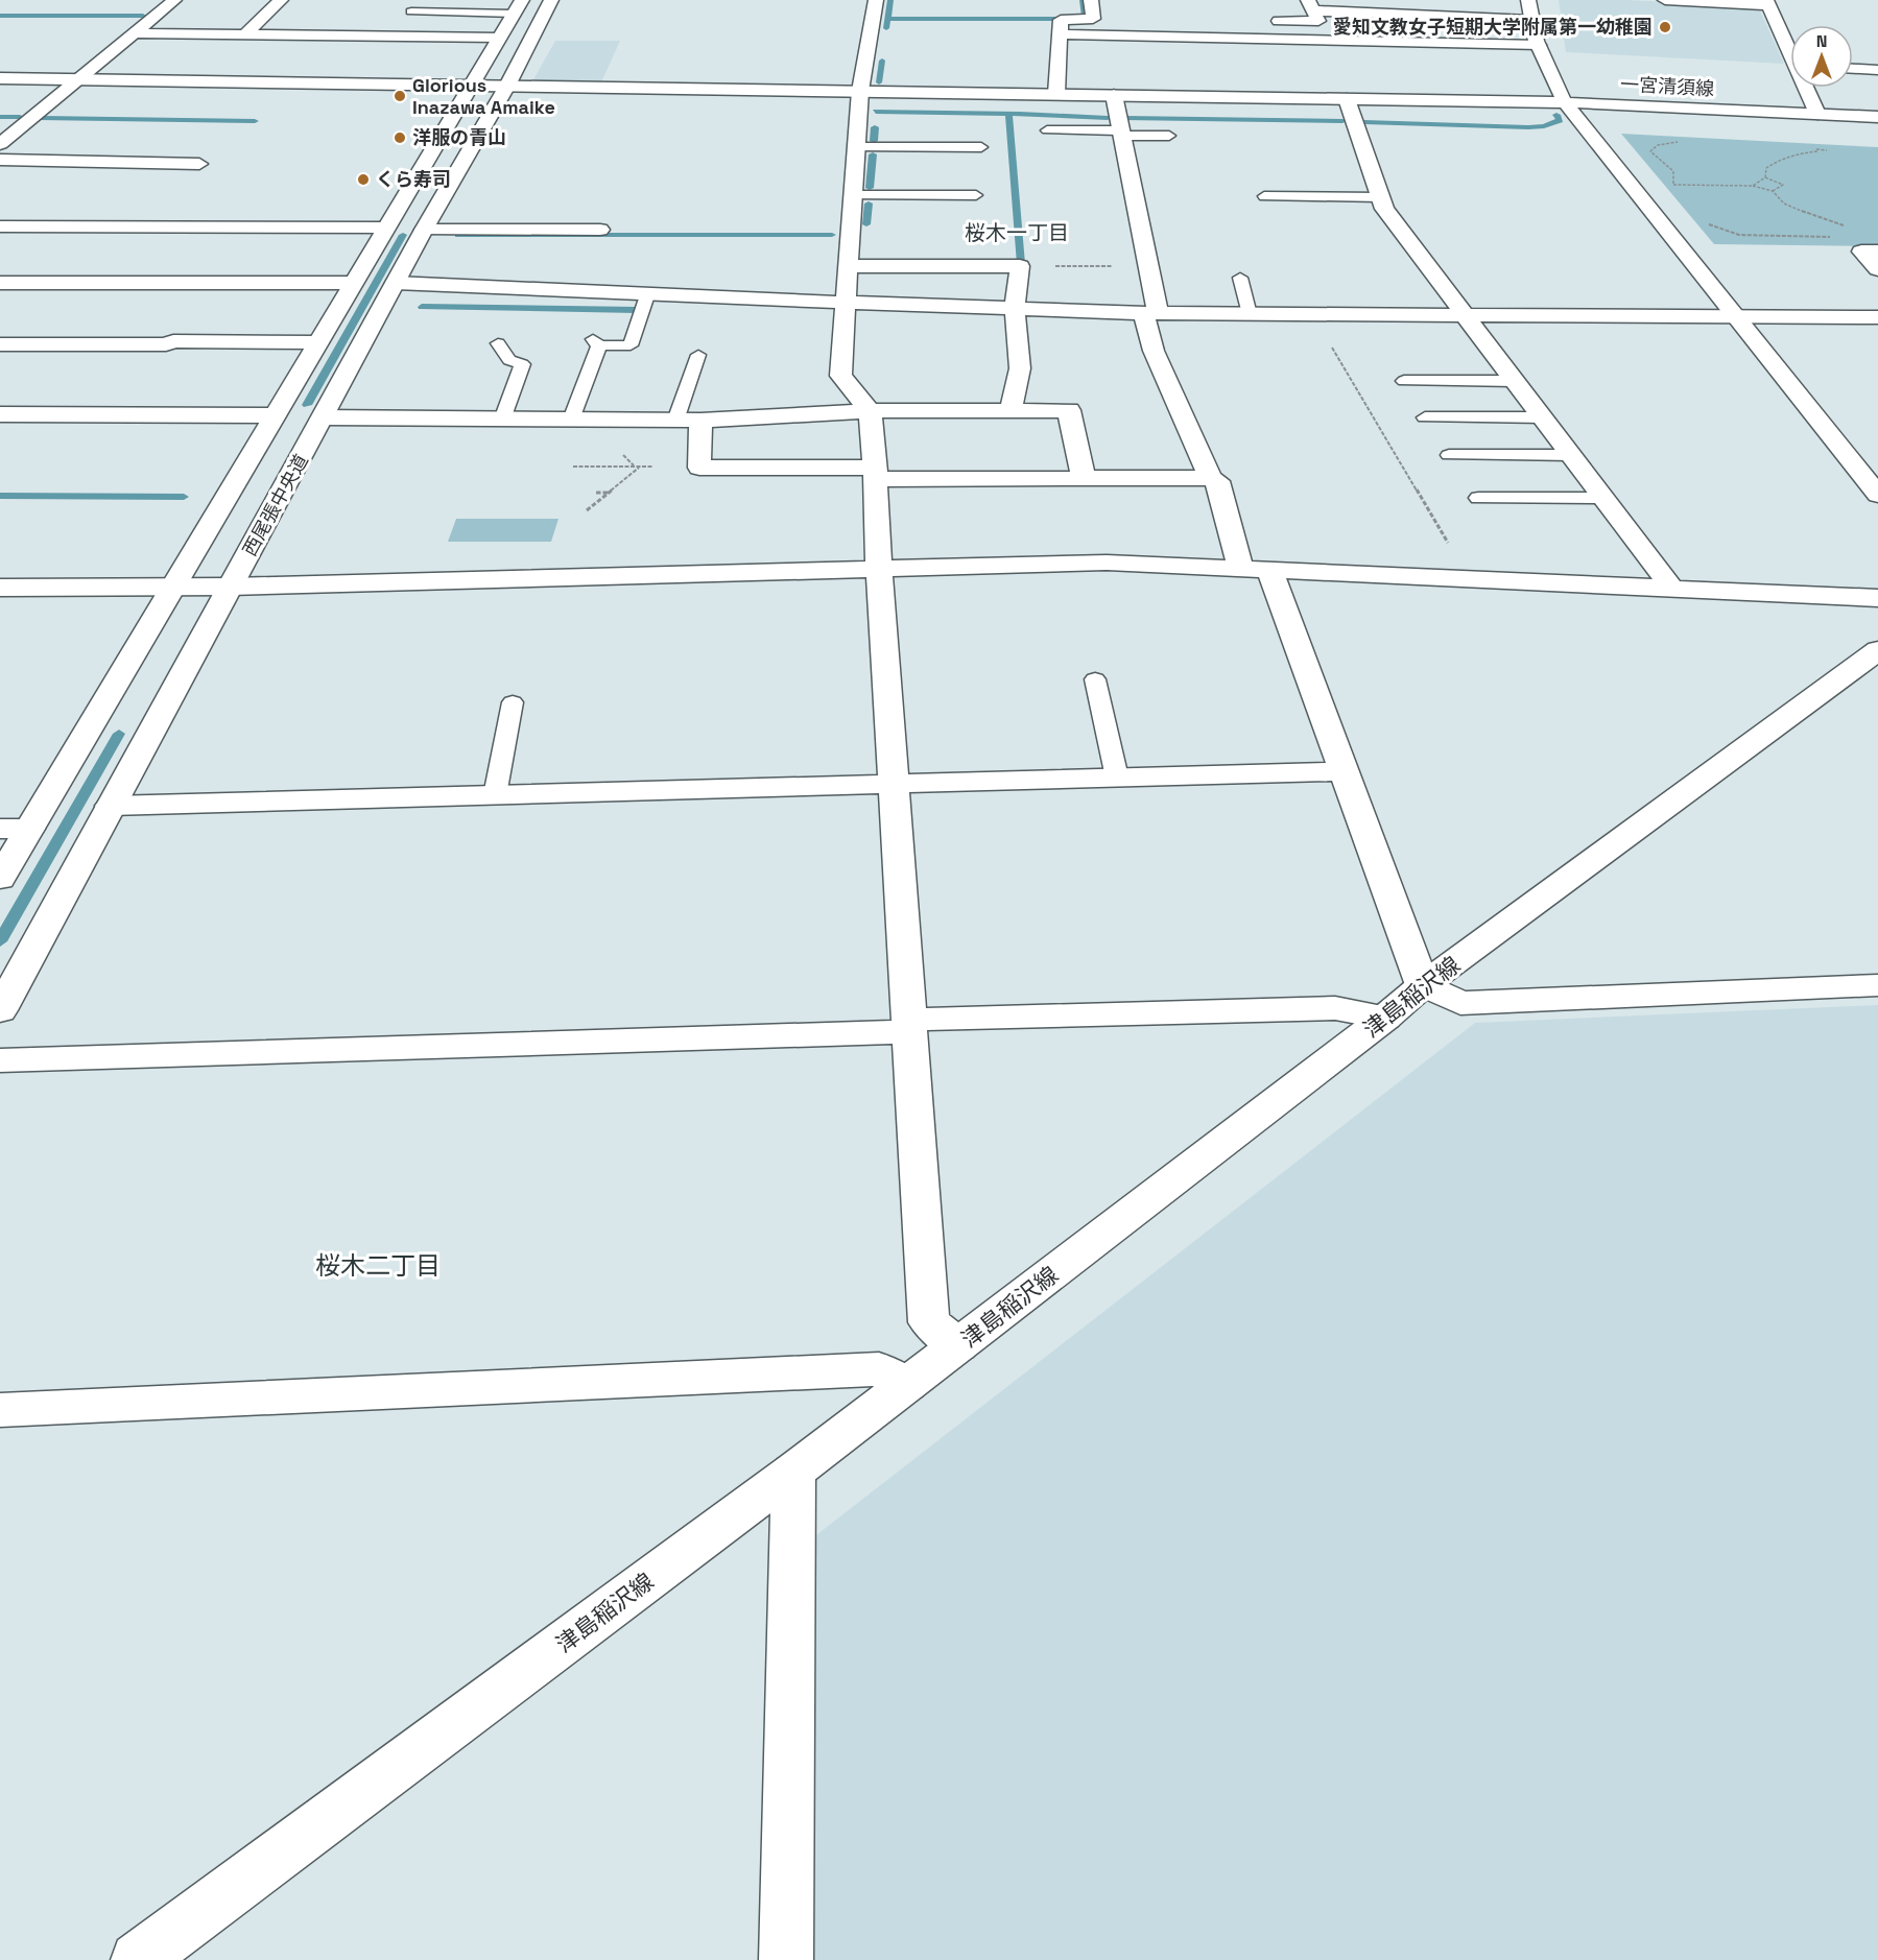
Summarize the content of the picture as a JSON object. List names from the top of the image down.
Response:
{
  "streets": {
    "street": ["一宮清須線", "西尾張中央道", "津島稲沢線"]
  },
  "crossings": [
    ["一宮清須線", "西尾張中央道"]
  ],
  "districts": ["桜木一丁目", "桜木二丁目"],
  "places": [
    "愛知文教女子短期大学附属第一幼稚園",
    "Glorious Inazawa Amaike",
    "洋服の青山",
    "くら寿司"
  ],
  "north": "top"
}
